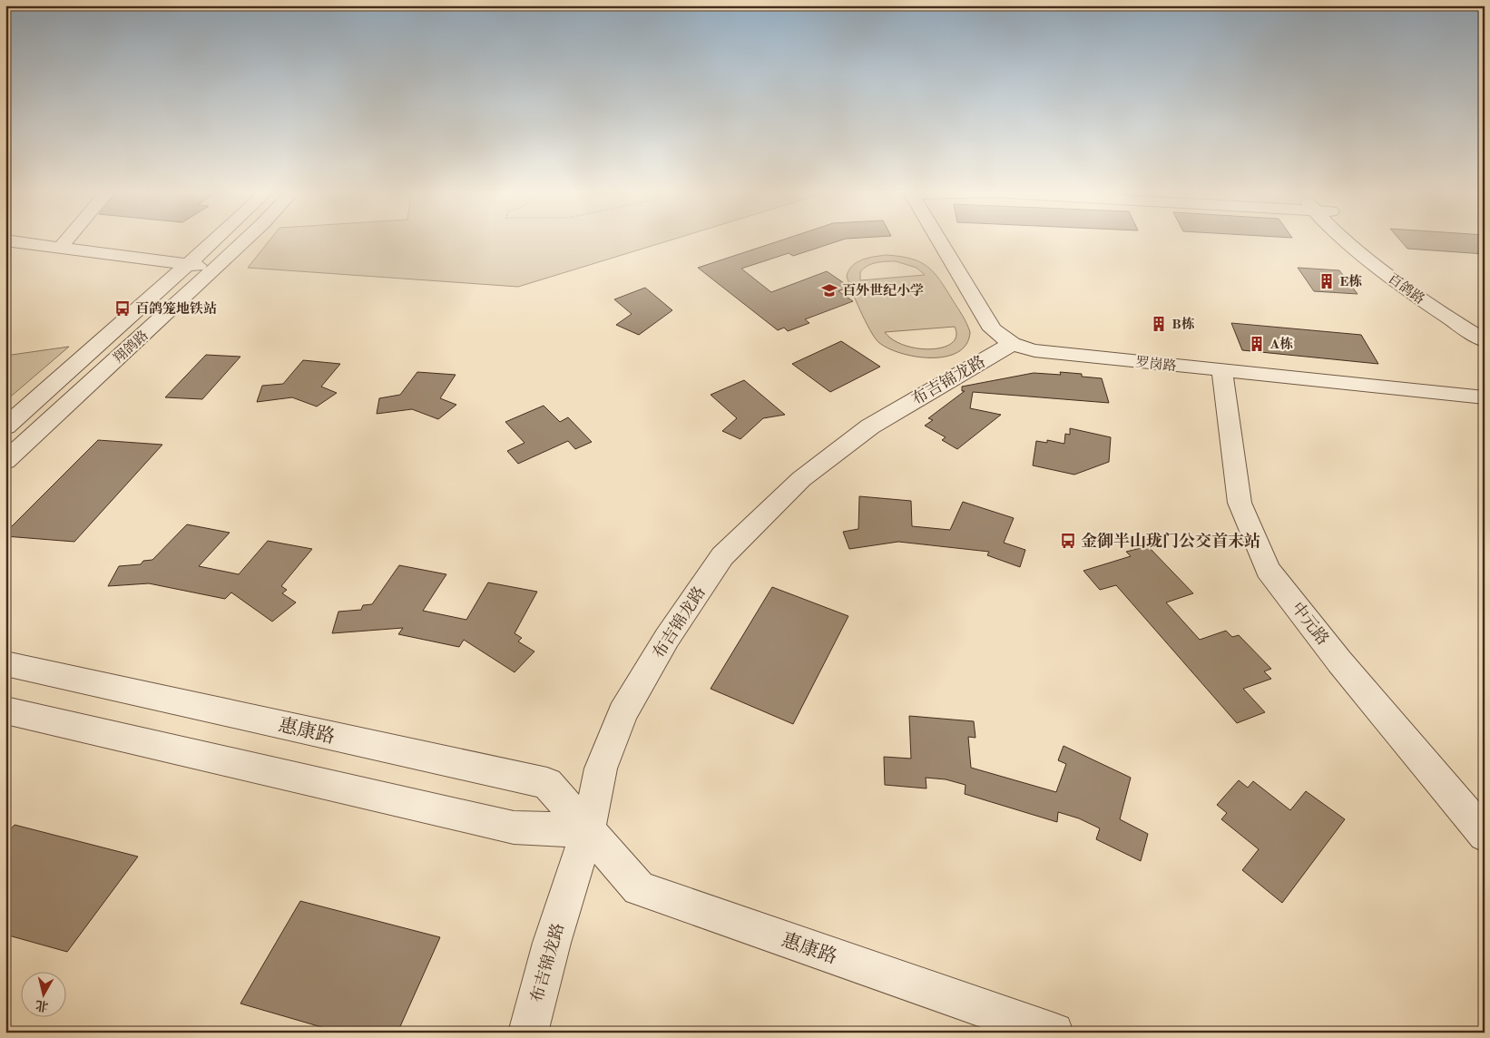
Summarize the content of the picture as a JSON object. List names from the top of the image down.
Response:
{
  "streets": {
    "street": [
      "百鸽路",
      "翔鸽路",
      "罗岗路",
      "布吉锦龙路",
      "中元路",
      "惠康路"
    ]
  },
  "crossings": [
    ["罗岗路", "布吉锦龙路"],
    ["罗岗路", "中元路"],
    ["布吉锦龙路", "惠康路"]
  ],
  "places": {
    "building": ["E栋", "B栋", "A栋"],
    "school or university": ["百外世纪小学"],
    "bus stop": ["百鸽笼地铁站", "金御半山珑门公交首末站"]
  },
  "north": "bottom"
}
